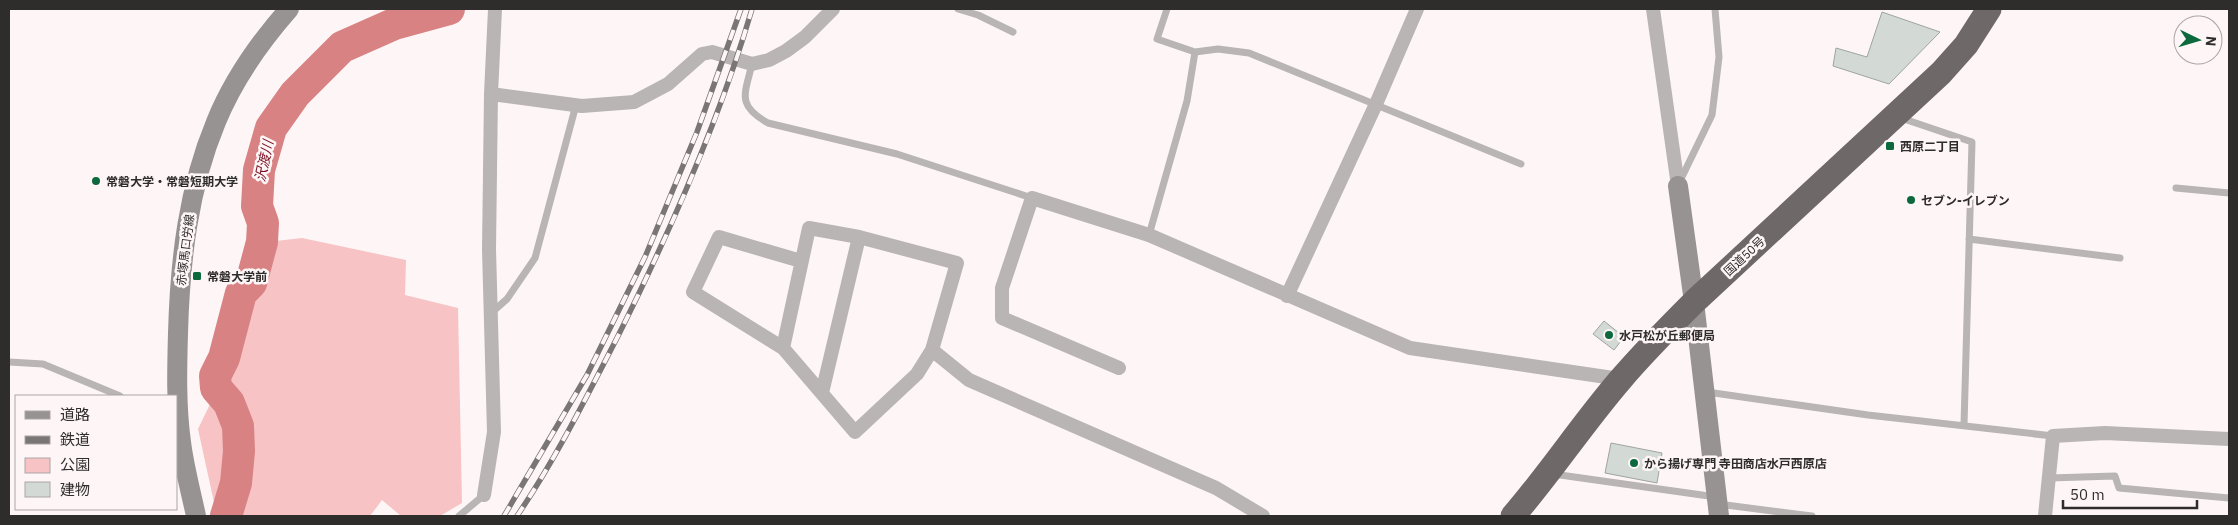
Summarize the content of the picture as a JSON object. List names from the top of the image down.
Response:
{
  "streets": {
    "highway": ["国道50号"],
    "main road": ["赤塚馬口労線"]
  },
  "water": ["沢渡川"],
  "places": {
    "transit": ["西原二丁目", "常磐大学前"],
    "other": [
      "常磐大学・常磐短期大学",
      "セブン-イレブン",
      "水戸松が丘郵便局",
      "から揚げ専門 寺田商店水戸西原店"
    ]
  },
  "legend": [
    "道路",
    "鉄道",
    "公園",
    "建物"
  ],
  "scale_bar": "50 m",
  "north": "right"
}
